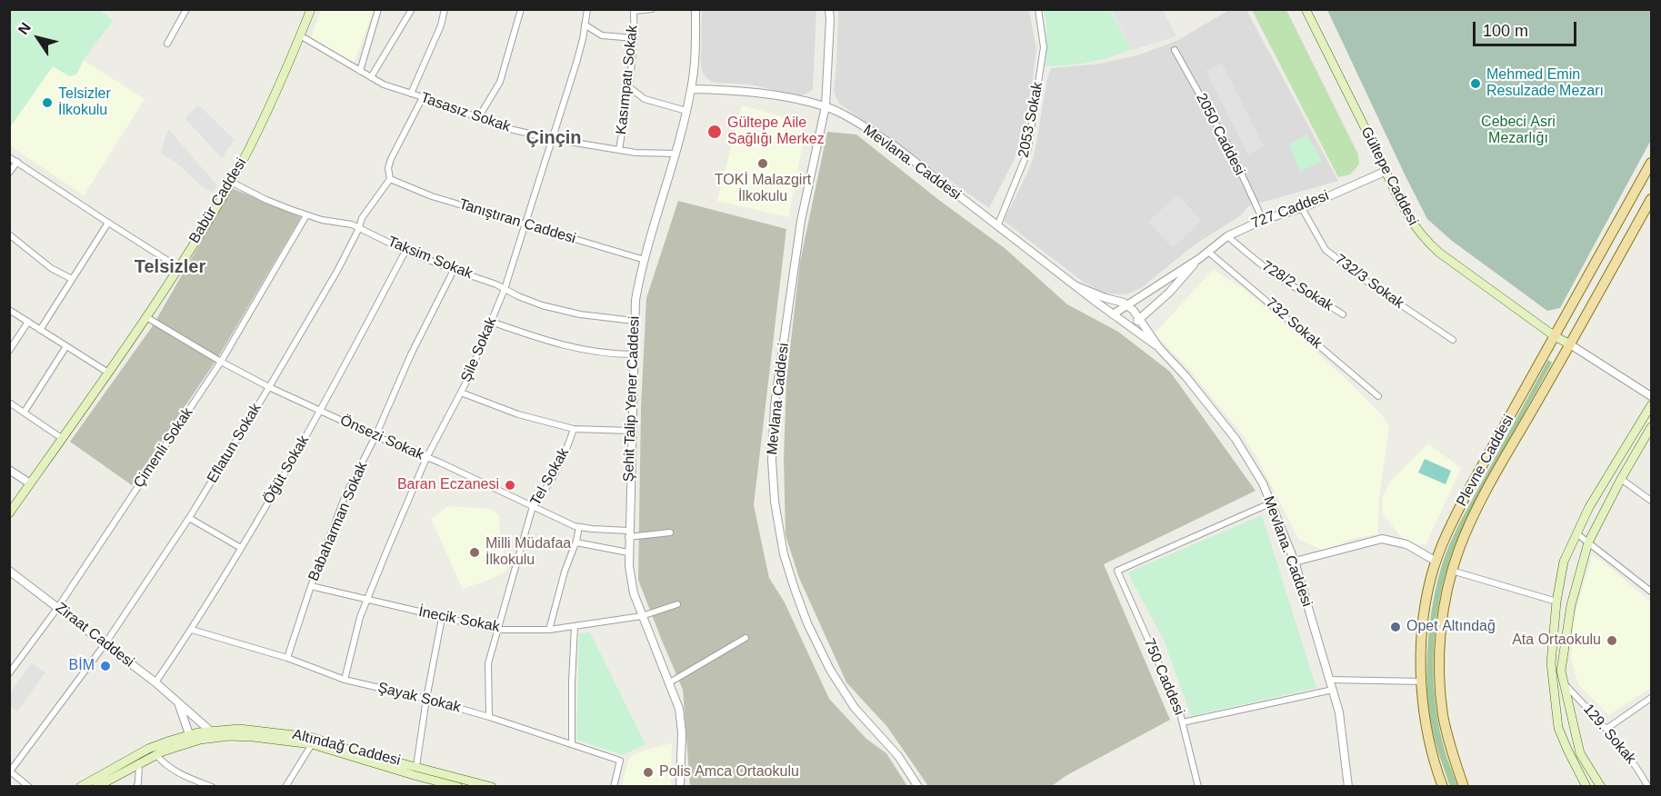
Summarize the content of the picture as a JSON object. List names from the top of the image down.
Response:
{
  "streets": {
    "main road": [
      "Gültepe Caddesi",
      "Babür Caddesi",
      "Plevne Caddesi",
      "Altındağ Caddesi"
    ],
    "street": [
      "Kasımpatı Sokak",
      "Tasasız Sokak",
      "2053 Sokak",
      "2050 Caddesi",
      "Mevlana. Caddesi",
      "727 Caddesi",
      "Tanıştıran Caddesi",
      "Taksim Sokak",
      "732/3 Sokak",
      "728/2 Sokak",
      "732 Sokak",
      "Şile Sokak",
      "Şehit Talip Yener Caddesi",
      "Mevlana Caddesi",
      "Önsezi Sokak",
      "Eflatun Sokak",
      "Çimenli Sokak",
      "Öğüt Sokak",
      "Tel Sokak",
      "Babaharman Sokak",
      "İnecik Sokak",
      "Ziraat Caddesi",
      "750 Caddesi",
      "Şayak Sokak",
      "129. Sokak"
    ]
  },
  "crossings": [
    ["Kasımpatı Sokak", "Tasasız Sokak"],
    ["Tasasız Sokak", "Babür Caddesi"],
    ["Tasasız Sokak", "Şile Sokak"],
    ["Tasasız Sokak", "Şehit Talip Yener Caddesi"],
    ["Tasasız Sokak", "Eflatun Sokak"],
    ["2053 Sokak", "Mevlana. Caddesi"],
    ["2050 Caddesi", "727 Caddesi"],
    ["Mevlana. Caddesi", "727 Caddesi"],
    ["Mevlana. Caddesi", "Şehit Talip Yener Caddesi"],
    ["Mevlana. Caddesi", "Mevlana Caddesi"],
    ["Mevlana. Caddesi", "750 Caddesi"],
    ["Gültepe Caddesi", "727 Caddesi"],
    ["Gültepe Caddesi", "Plevne Caddesi"],
    ["Babür Caddesi", "Taksim Sokak"],
    ["Babür Caddesi", "Önsezi Sokak"],
    ["727 Caddesi", "732/3 Sokak"],
    ["727 Caddesi", "728/2 Sokak"],
    ["727 Caddesi", "732 Sokak"],
    ["Tanıştıran Caddesi", "Şile Sokak"],
    ["Tanıştıran Caddesi", "Şehit Talip Yener Caddesi"],
    ["Tanıştıran Caddesi", "Eflatun Sokak"],
    ["Taksim Sokak", "Şile Sokak"],
    ["Taksim Sokak", "Şehit Talip Yener Caddesi"],
    ["Taksim Sokak", "Eflatun Sokak"],
    ["Taksim Sokak", "Çimenli Sokak"],
    ["Taksim Sokak", "Öğüt Sokak"],
    ["Taksim Sokak", "Babaharman Sokak"],
    ["Şile Sokak", "Önsezi Sokak"],
    ["Şile Sokak", "İnecik Sokak"],
    ["Şile Sokak", "Şayak Sokak"],
    ["Şehit Talip Yener Caddesi", "Önsezi Sokak"],
    ["Şehit Talip Yener Caddesi", "İnecik Sokak"],
    ["Önsezi Sokak", "Eflatun Sokak"],
    ["Önsezi Sokak", "Çimenli Sokak"],
    ["Önsezi Sokak", "Öğüt Sokak"],
    ["Önsezi Sokak", "Tel Sokak"],
    ["Önsezi Sokak", "Babaharman Sokak"],
    ["Eflatun Sokak", "Ziraat Caddesi"],
    ["Çimenli Sokak", "Ziraat Caddesi"],
    ["Öğüt Sokak", "Ziraat Caddesi"],
    ["Öğüt Sokak", "Şayak Sokak"],
    ["Tel Sokak", "İnecik Sokak"],
    ["Tel Sokak", "Şayak Sokak"],
    ["Babaharman Sokak", "İnecik Sokak"],
    ["Babaharman Sokak", "Şayak Sokak"],
    ["Ziraat Caddesi", "Altındağ Caddesi"]
  ],
  "districts": ["Çinçin", "Telsizler"],
  "parks": ["Cebeci Asri Mezarlığı"],
  "places": [
    "Mehmed Emin Resulzade Mezarı",
    "Telsizler İlkokulu",
    "Gültepe Aile Sağlığı Merkez",
    "TOKİ Malazgirt İlkokulu",
    "Baran Eczanesi",
    "Milli Müdafaa İlkokulu",
    "Opet Altındağ",
    "Ata Ortaokulu",
    "BİM",
    "Polis Amca Ortaokulu"
  ],
  "scale_bar": "100 m",
  "north": "top left"
}
